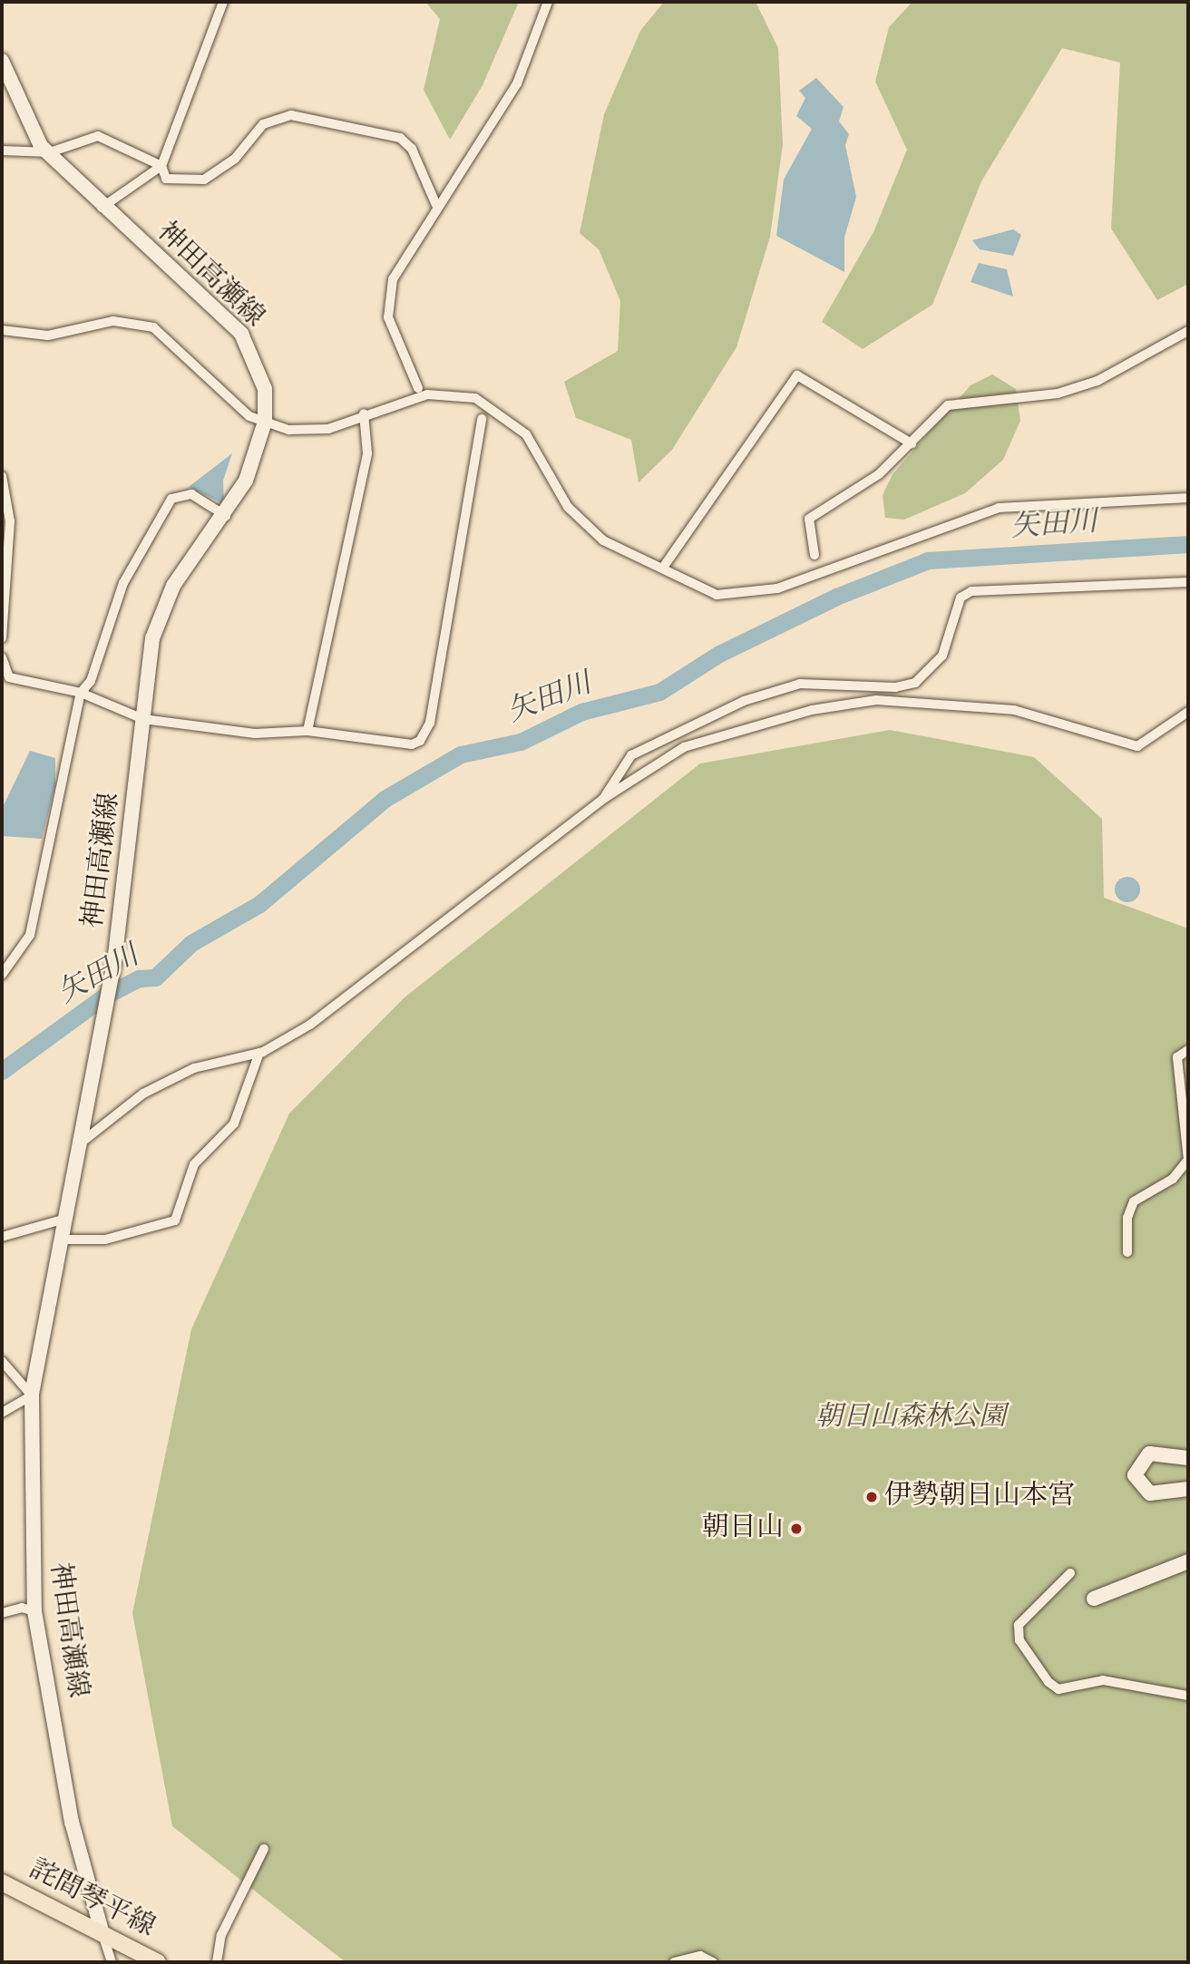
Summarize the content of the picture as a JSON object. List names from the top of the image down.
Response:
{
  "streets": {
    "main road": ["神田高瀬線", "詫間琴平線"]
  },
  "crossings": [
    ["神田高瀬線", "詫間琴平線"]
  ],
  "water": ["矢田川"],
  "parks": ["朝日山森林公園"],
  "places": ["伊勢朝日山本宮", "朝日山"]
}
